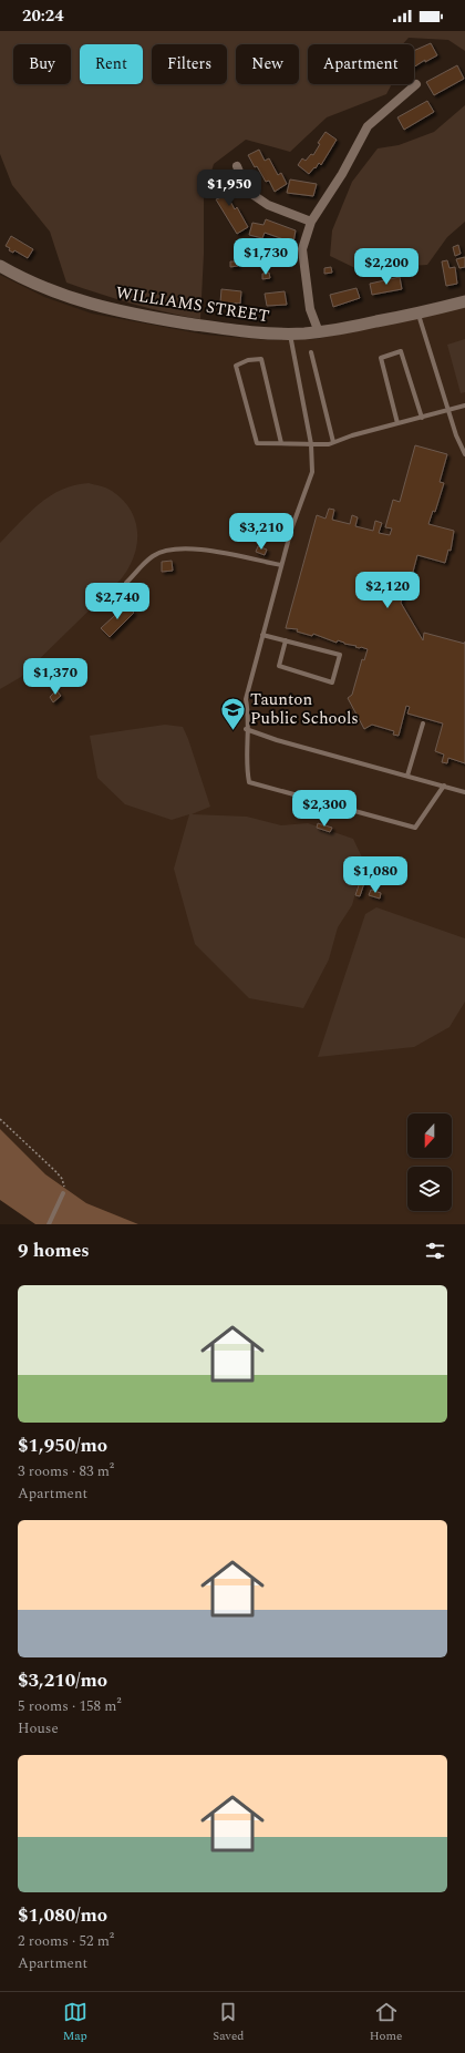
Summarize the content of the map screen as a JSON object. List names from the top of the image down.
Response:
{
  "streets": {
    "street": ["WILLIAMS STREET"]
  },
  "places": {
    "school or university": ["Taunton Public Schools"]
  },
  "north": "bottom",
  "page": {
    "status": "20:24",
    "chip": [
      "Buy",
      "Rent",
      "Filters",
      "New",
      "Apartment"
    ],
    "price": [
      "$1,950",
      "$1,730",
      "$2,200",
      "$3,210",
      "$2,120",
      "$2,740",
      "$1,370",
      "$2,300",
      "$1,080"
    ],
    "heading": "9 homes",
    "list": [
      {
        "name": "$1,950/mo",
        "note": "3 rooms · 83 m² · Apartment"
      },
      {
        "name": "$3,210/mo",
        "note": "5 rooms · 158 m² · House"
      },
      {
        "name": "$1,080/mo",
        "note": "2 rooms · 52 m² · Apartment"
      }
    ],
    "tabs": ["Map", "Saved", "Home"]
  }
}
